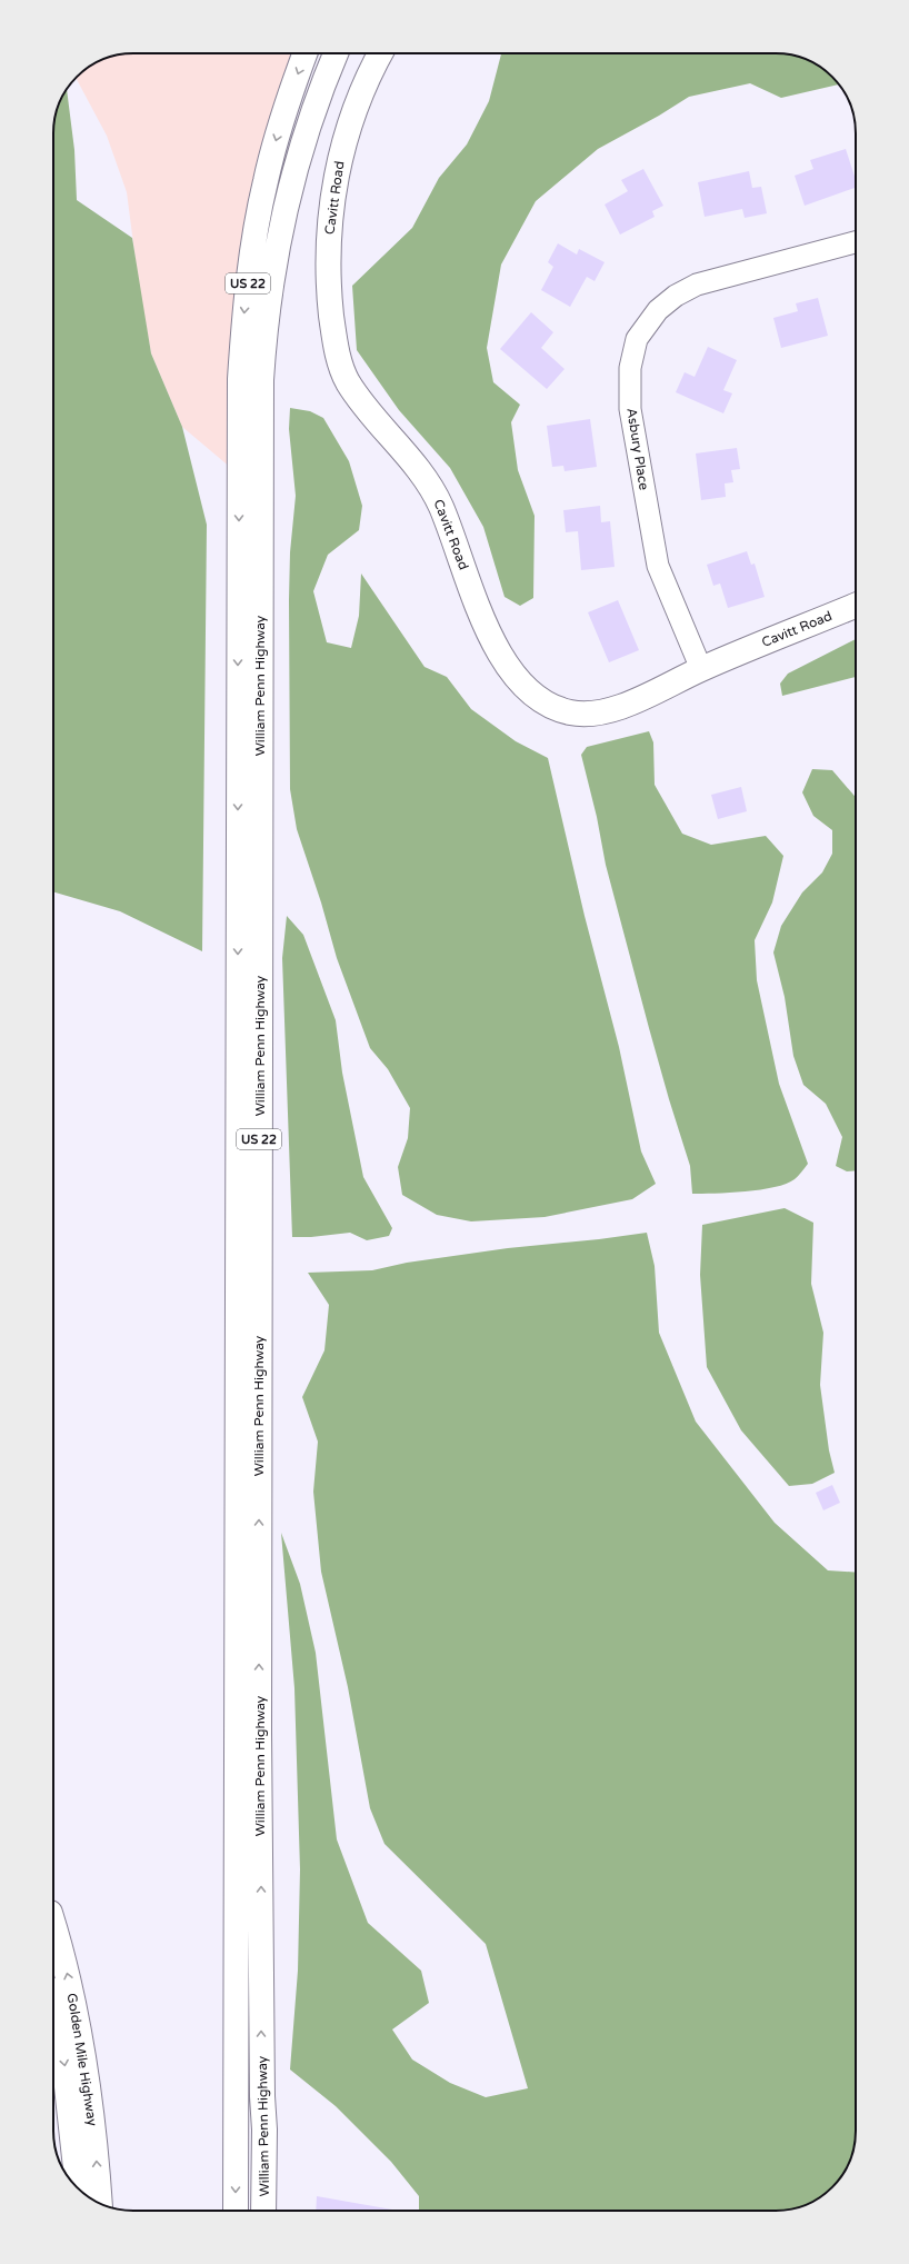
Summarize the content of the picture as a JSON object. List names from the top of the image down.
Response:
{
  "streets": {
    "main road": [
      "Cavitt Road",
      "US 22",
      "William Penn Highway",
      "Golden Mile Highway"
    ],
    "street": ["Asbury Place"]
  },
  "crossings": [
    ["Cavitt Road", "Asbury Place"]
  ]
}
